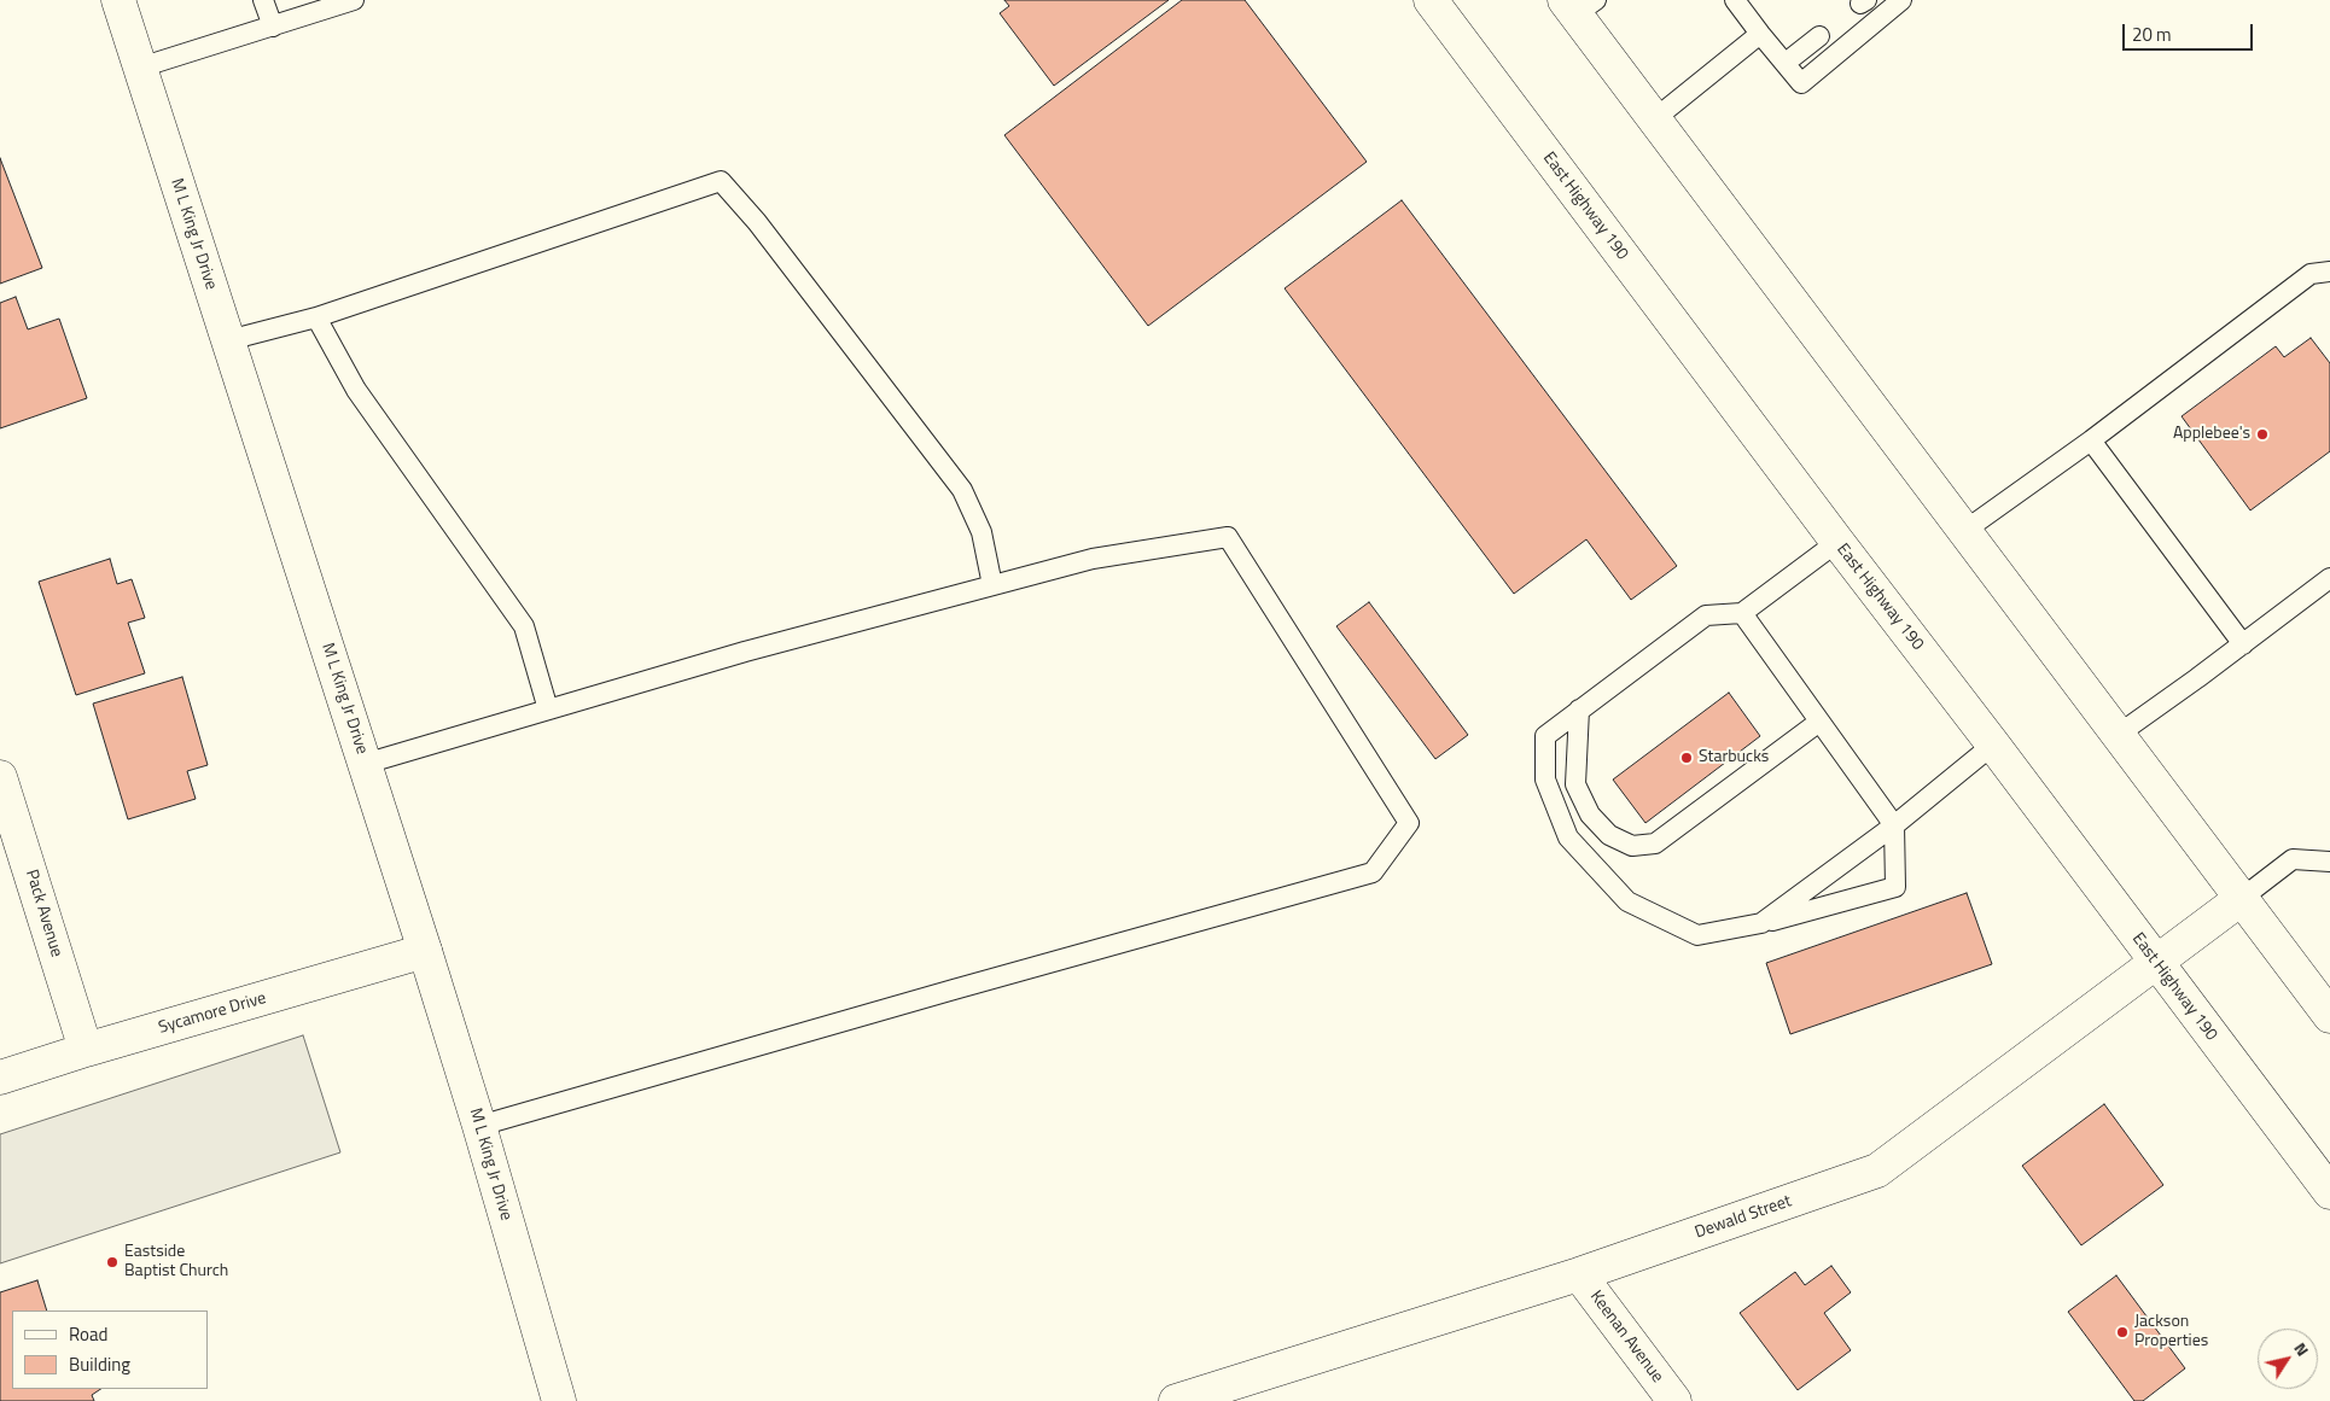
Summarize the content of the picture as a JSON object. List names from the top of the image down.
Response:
{
  "streets": {
    "street": [
      "East Highway 190",
      "M L King Jr Drive",
      "Pack Avenue",
      "Sycamore Drive",
      "Dewald Street",
      "Keenan Avenue"
    ]
  },
  "crossings": [
    ["East Highway 190", "Dewald Street"],
    ["M L King Jr Drive", "Sycamore Drive"],
    ["Pack Avenue", "Sycamore Drive"],
    ["Dewald Street", "Keenan Avenue"]
  ],
  "places": [
    "Applebee's",
    "Starbucks",
    "Eastside Baptist Church",
    "Jackson Properties"
  ],
  "legend": ["Road", "Building"],
  "scale_bar": "20 m",
  "north": "top right"
}
